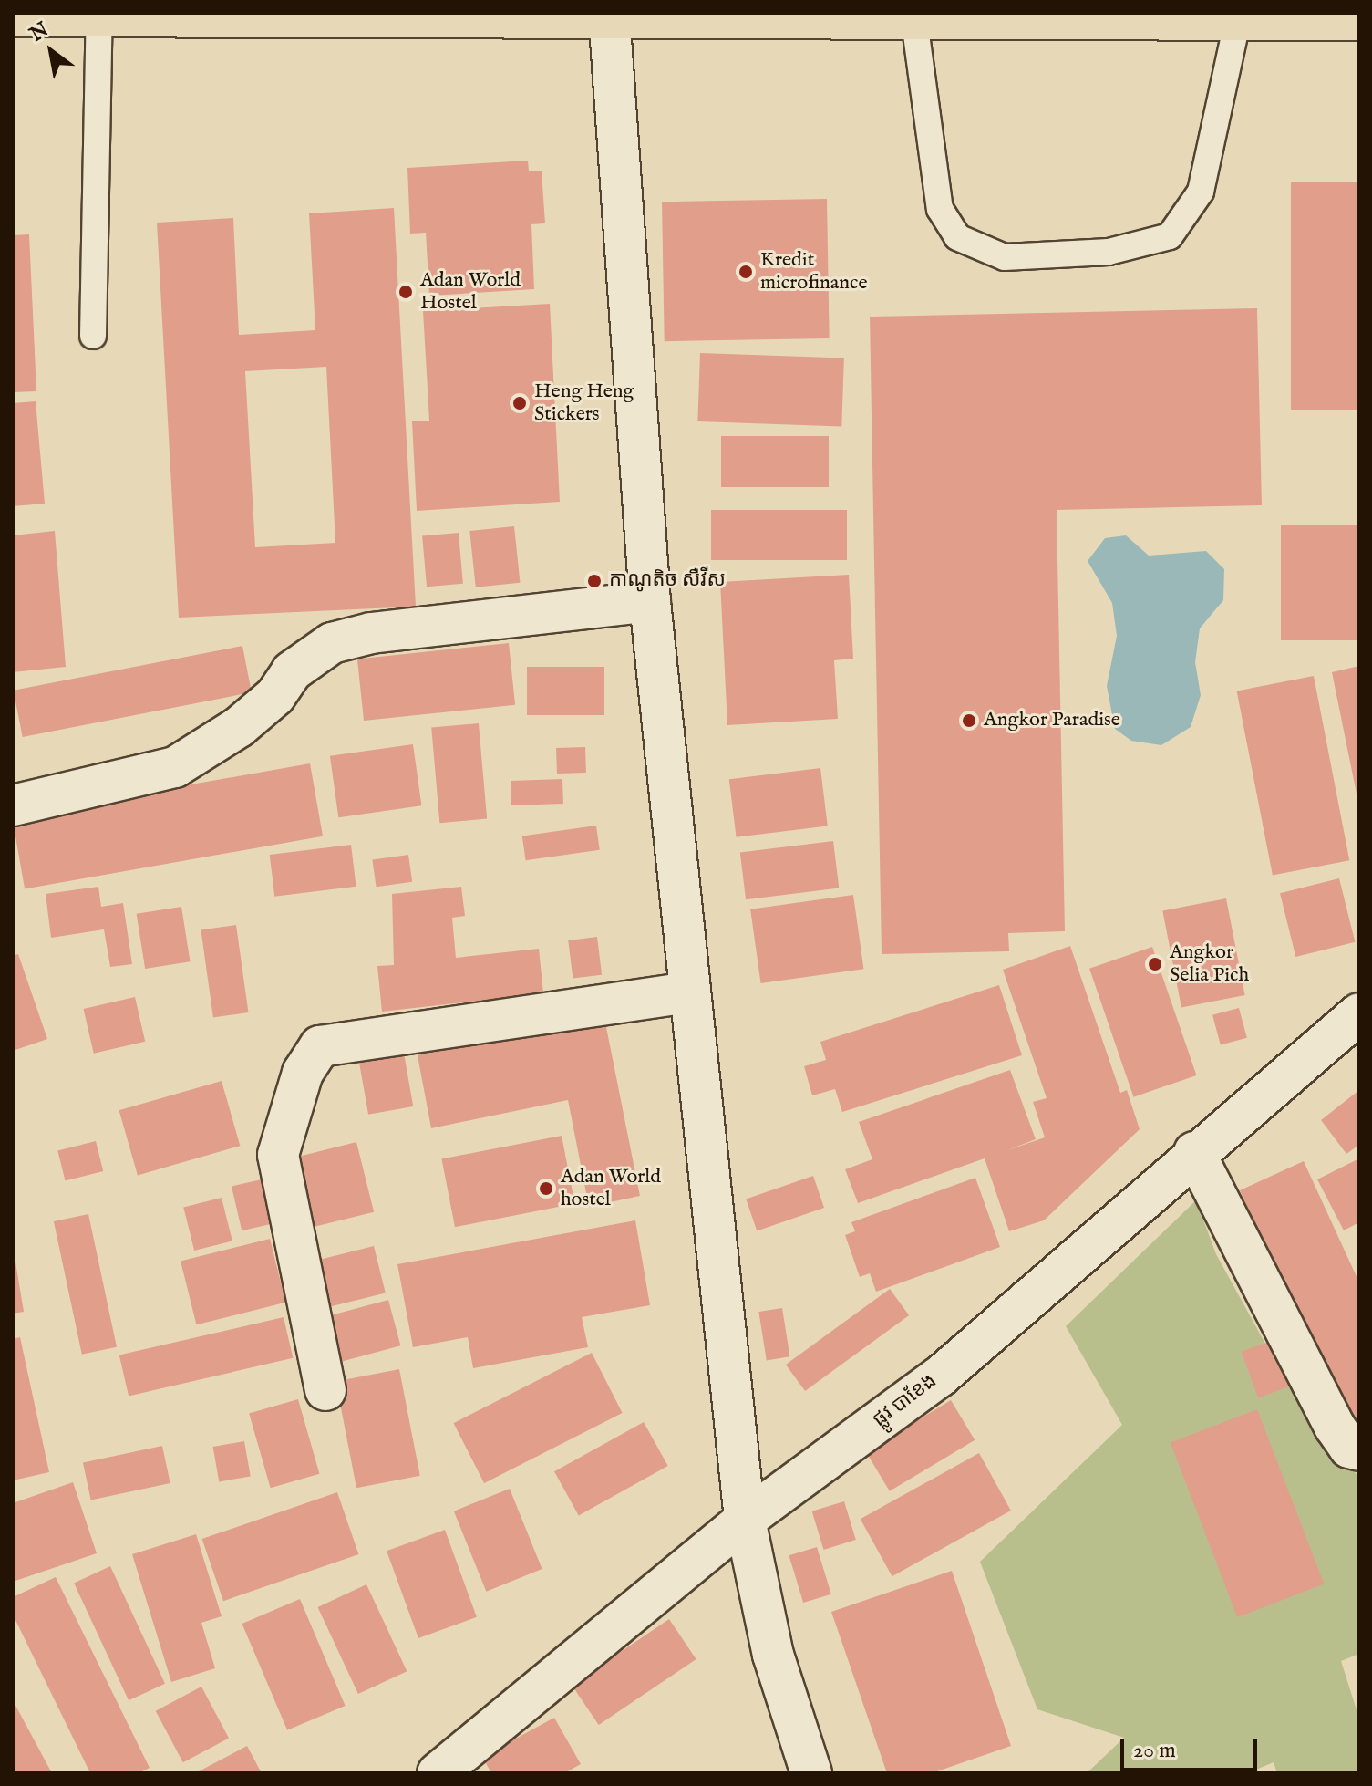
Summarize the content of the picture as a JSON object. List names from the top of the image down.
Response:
{
  "streets": {
    "street": ["ផ្លូវ បាខែង"]
  },
  "places": [
    "Kredit microfinance",
    "Adan World Hostel",
    "Heng Heng Stickers",
    "កាណូតិច សឺវីស",
    "Angkor Paradise",
    "Angkor Selia Pich",
    "Adan World hostel"
  ],
  "scale_bar": "20 m",
  "north": "top left"
}
